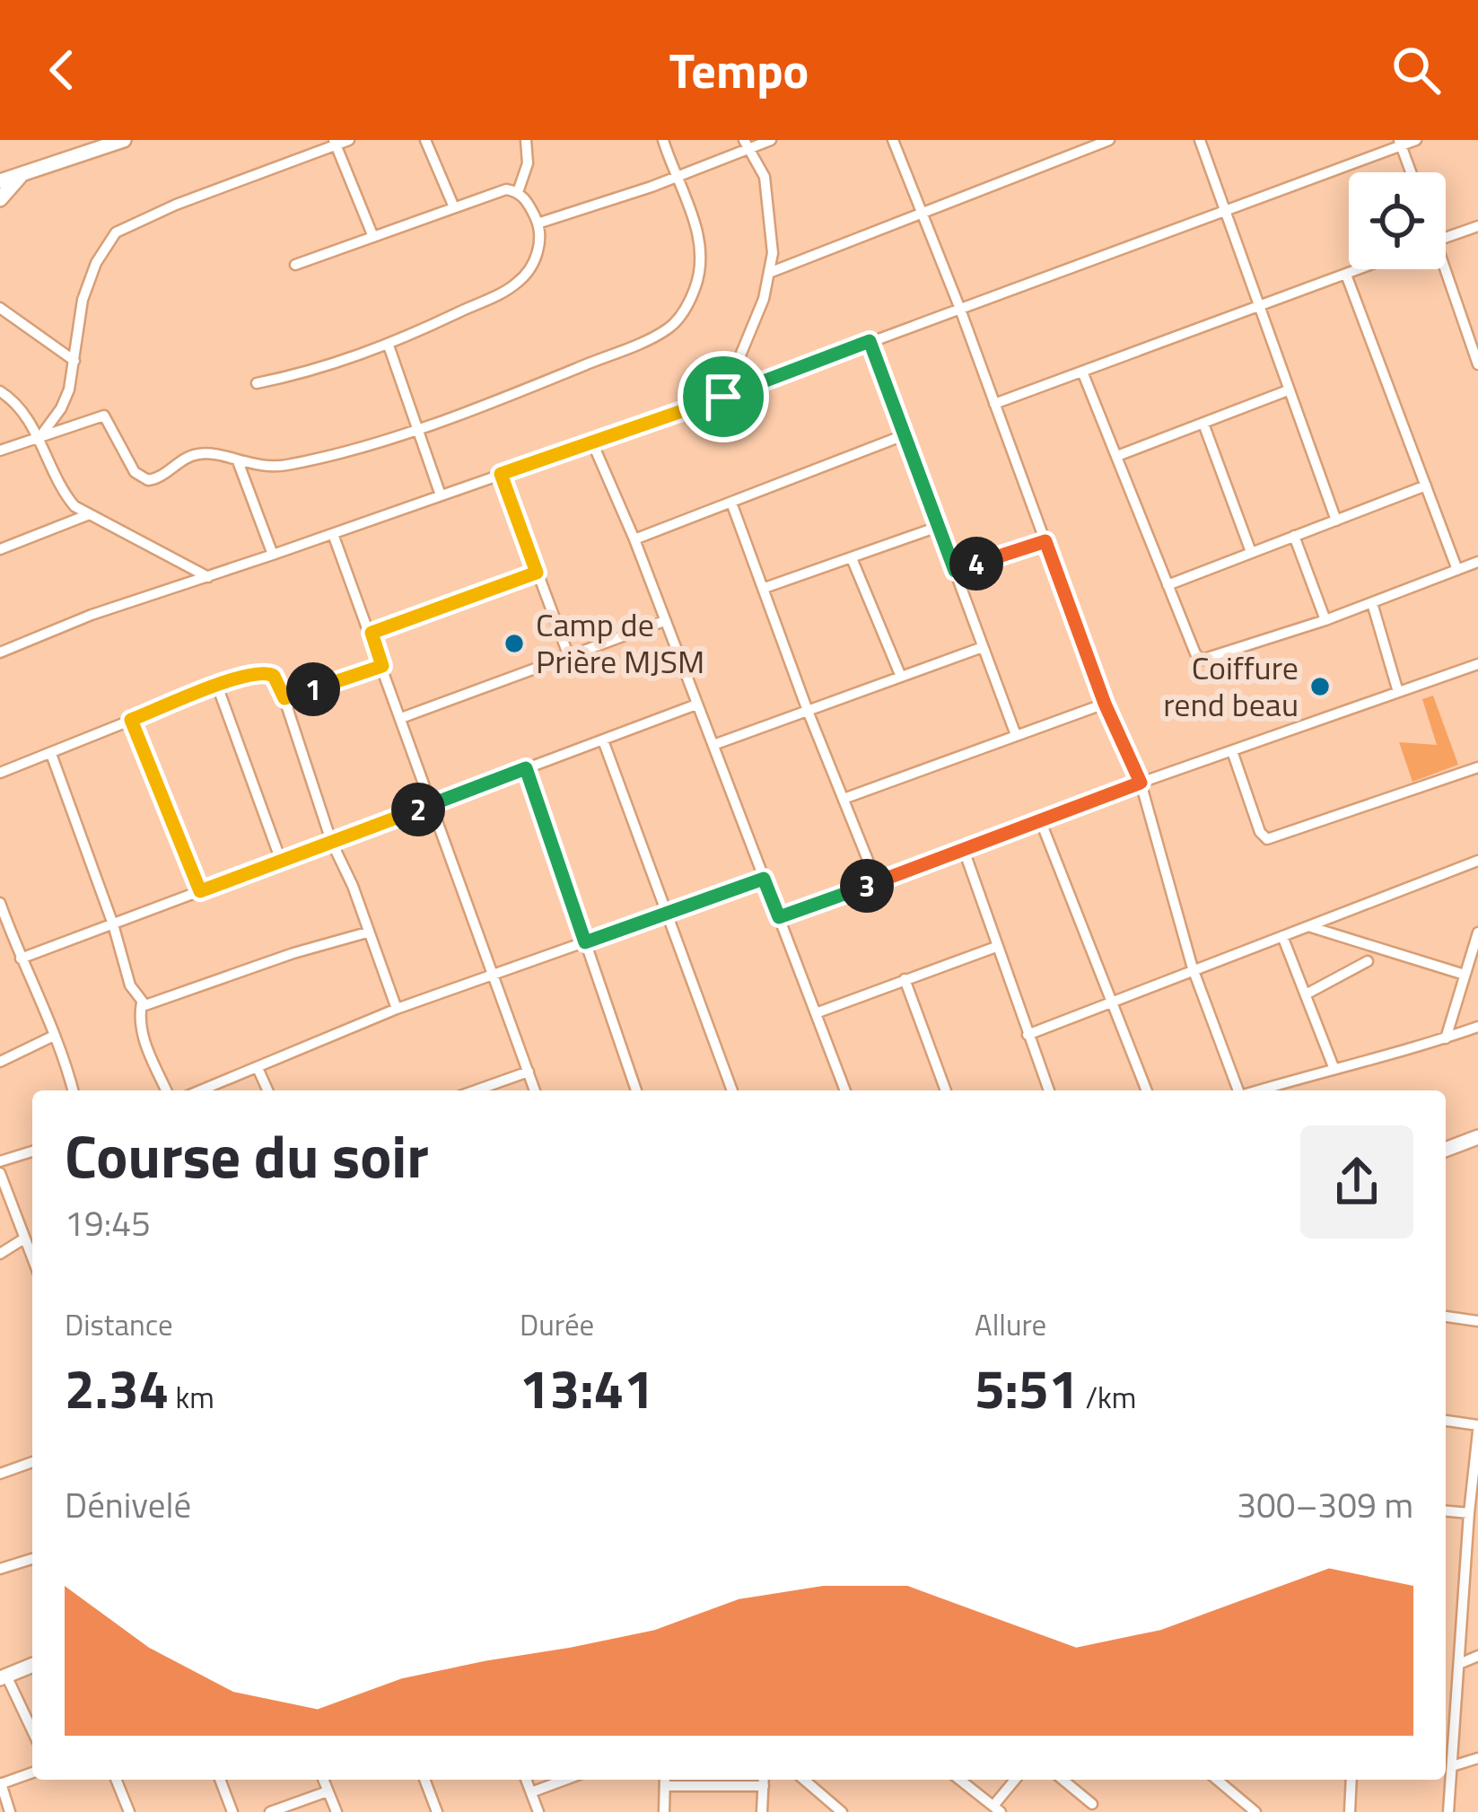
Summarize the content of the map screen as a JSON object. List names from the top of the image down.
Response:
{
  "places": ["Camp de Prière MJSM", "Coiffure rend beau"],
  "page": {
    "header": "Tempo",
    "pins": [
      "4",
      "1",
      "2",
      "3"
    ],
    "heading": ["Course du soir", "19:45"],
    "stats": [
      ["Distance", "2.34 km"],
      ["Durée", "13:41"],
      ["Allure", "5:51 /km"]
    ],
    "chart": ["Dénivelé", "300–309 m"]
  }
}
